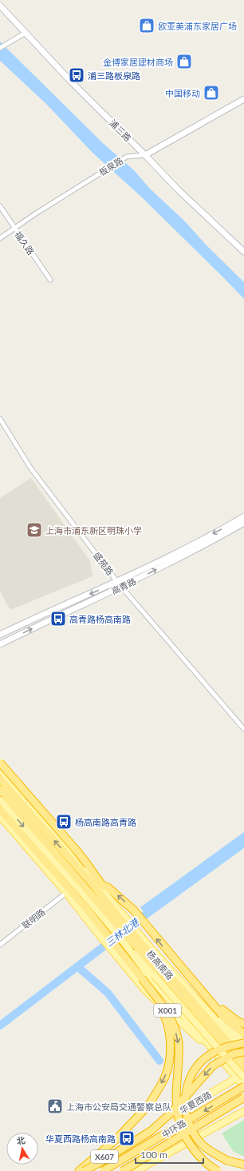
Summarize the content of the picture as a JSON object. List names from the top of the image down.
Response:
{
  "streets": {
    "highway": ["杨高南路", "X001", "中环路"],
    "main road": [
      "浦三路",
      "板泉路",
      "高青路",
      "华夏西路",
      "X607"
    ],
    "street": ["福久路", "盛苑路", "联明路"]
  },
  "crossings": [
    ["浦三路", "板泉路"],
    ["板泉路", "福久路"],
    ["盛苑路", "高青路"],
    ["联明路", "X001"],
    ["杨高南路", "X001"],
    ["杨高南路", "华夏西路"],
    ["杨高南路", "中环路"]
  ],
  "water": ["三林北港"],
  "places": {
    "shop": ["欧亚美浦东家居广场", "金博家居建材商场", "中国移动"],
    "bus stop": [
      "浦三路板泉路",
      "高青路杨高南路",
      "杨高南路高青路",
      "华夏西路杨高南路"
    ],
    "school or university": ["上海市浦东新区明珠小学"],
    "public building": ["上海市公安局交通警察总队"]
  },
  "scale_bar": "100 m",
  "north": "top"
}
